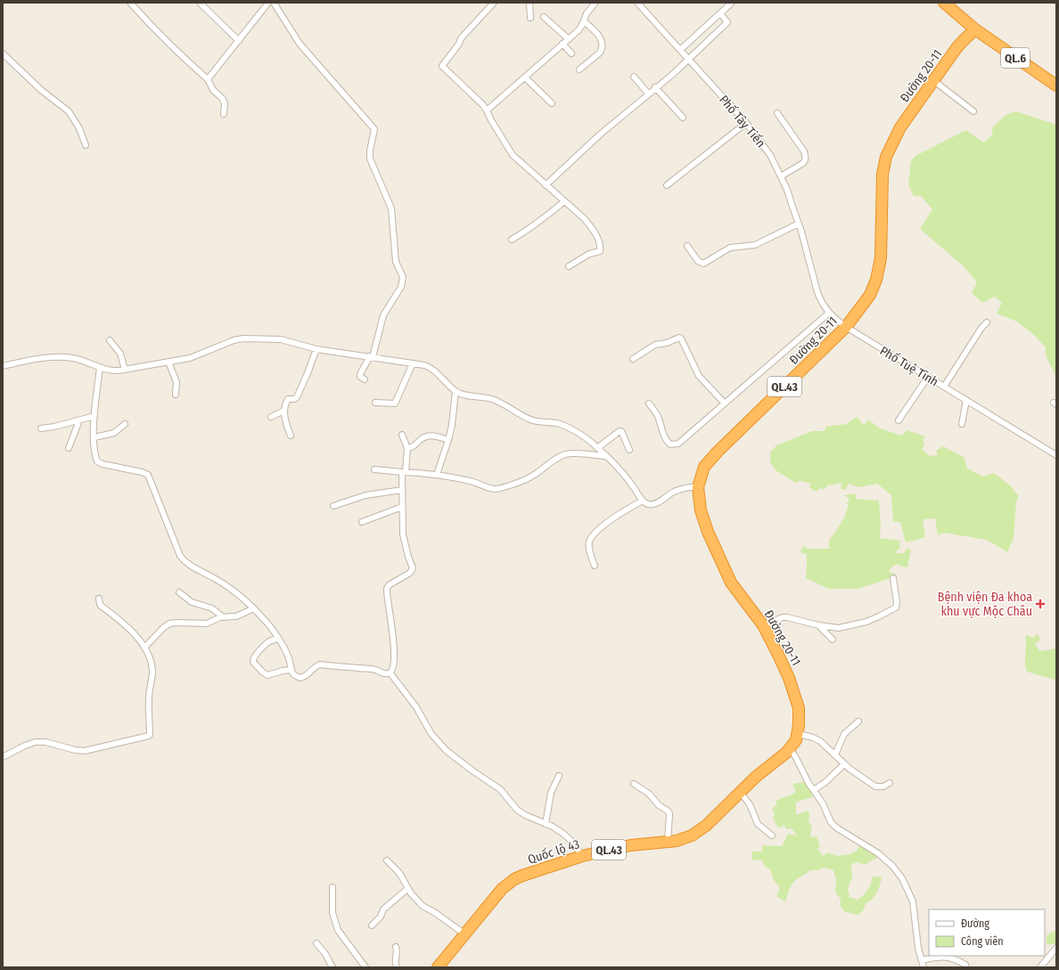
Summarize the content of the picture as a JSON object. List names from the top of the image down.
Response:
{
  "streets": {
    "highway": [
      "QL.6",
      "Đường 20-11",
      "QL.43",
      "Quốc lộ 43"
    ],
    "street": ["Phố Tây Tiến", "Phố Tuệ Tĩnh"]
  },
  "crossings": [
    ["QL.6", "Đường 20-11"],
    ["Đường 20-11", "Phố Tây Tiến"],
    ["Đường 20-11", "Phố Tuệ Tĩnh"],
    ["Đường 20-11", "Quốc lộ 43"],
    ["Phố Tây Tiến", "Phố Tuệ Tĩnh"]
  ],
  "places": {
    "health": ["Bệnh viện Đa khoa khu vực Mộc Châu"]
  },
  "legend": ["Đường", "Công viên"]
}
